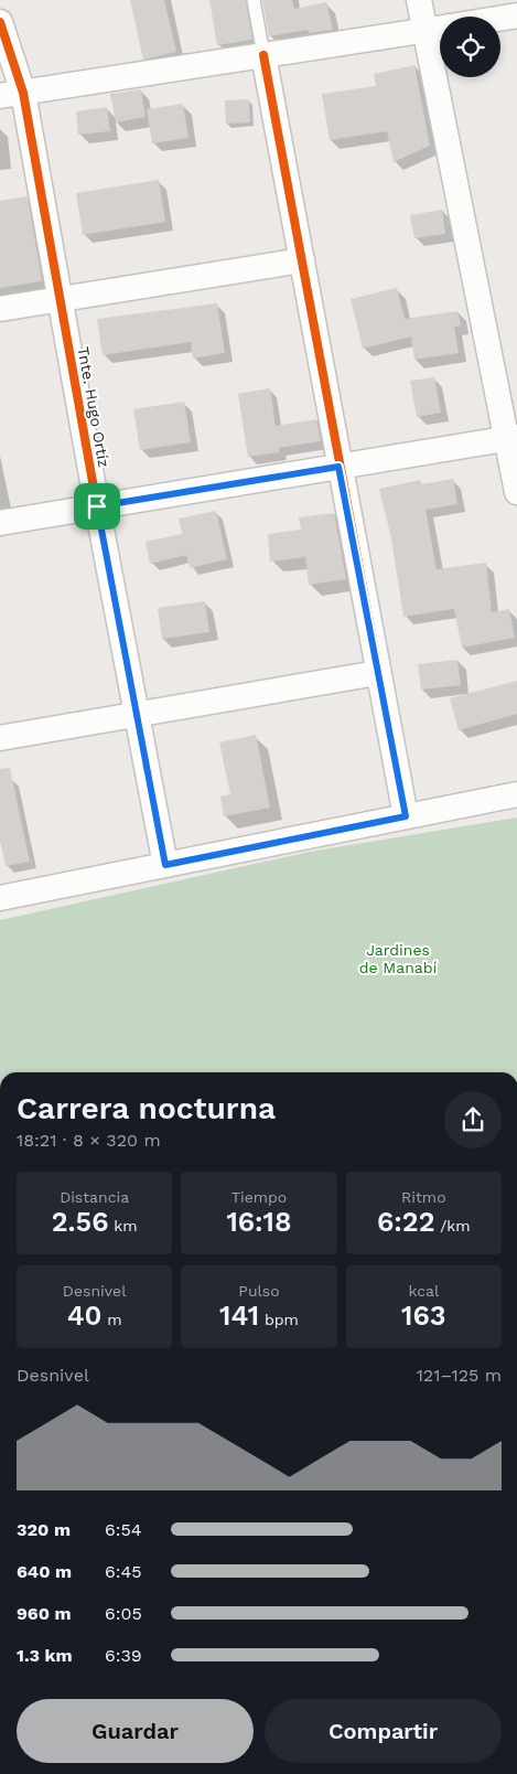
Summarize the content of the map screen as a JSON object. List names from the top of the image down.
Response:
{
  "streets": {
    "street": ["Tnte. Hugo Ortíz"]
  },
  "parks": ["Jardines de Manabí"],
  "page": {
    "heading": ["Carrera nocturna", "18:21 · 8 × 320 m"],
    "stats": [
      ["Distancia", "2.56 km"],
      ["Tiempo", "16:18"],
      ["Ritmo", "6:22 /km"],
      ["Desnivel", "40 m"],
      ["Pulso", "141 bpm"],
      ["kcal", "163"]
    ],
    "chart": ["Desnivel", "121–125 m"],
    "list": [
      {
        "name": "320 m",
        "note": "6:54"
      },
      {
        "name": "640 m",
        "note": "6:45"
      },
      {
        "name": "960 m",
        "note": "6:05"
      },
      {
        "name": "1.3 km",
        "note": "6:39"
      }
    ],
    "buttons": ["Guardar", "Compartir"]
  }
}
